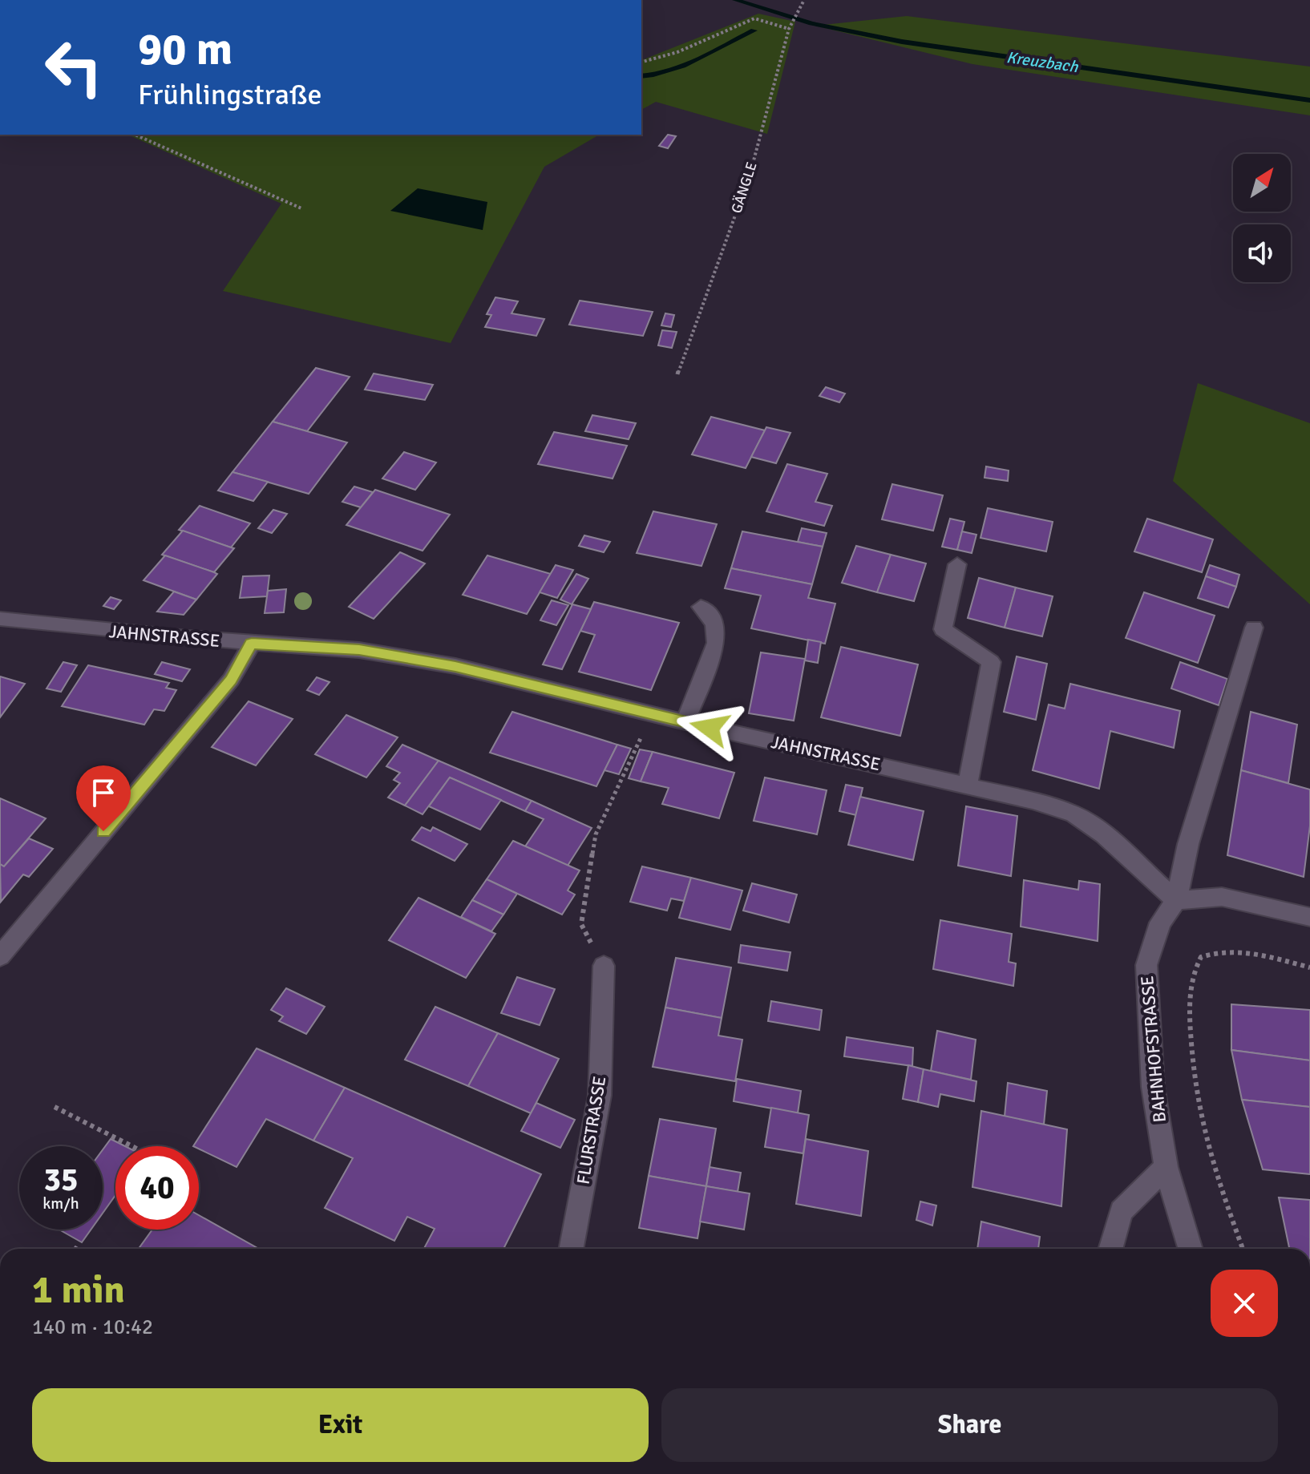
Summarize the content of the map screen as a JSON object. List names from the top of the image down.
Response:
{
  "streets": {
    "street": ["JAHNSTRASSE", "BAHNHOFSTRASSE", "FLURSTRASSE"],
    "path": ["GÄNGLE"]
  },
  "crossings": [
    ["JAHNSTRASSE", "BAHNHOFSTRASSE"]
  ],
  "water": ["Kreuzbach"],
  "north": "top right",
  "page": {
    "turn": ["90 m", "Frühlingstraße"],
    "speed": "35 km/h",
    "limit": "40",
    "heading": ["1 min", "140 m · 10:42"],
    "buttons": ["Exit", "Share"]
  }
}
